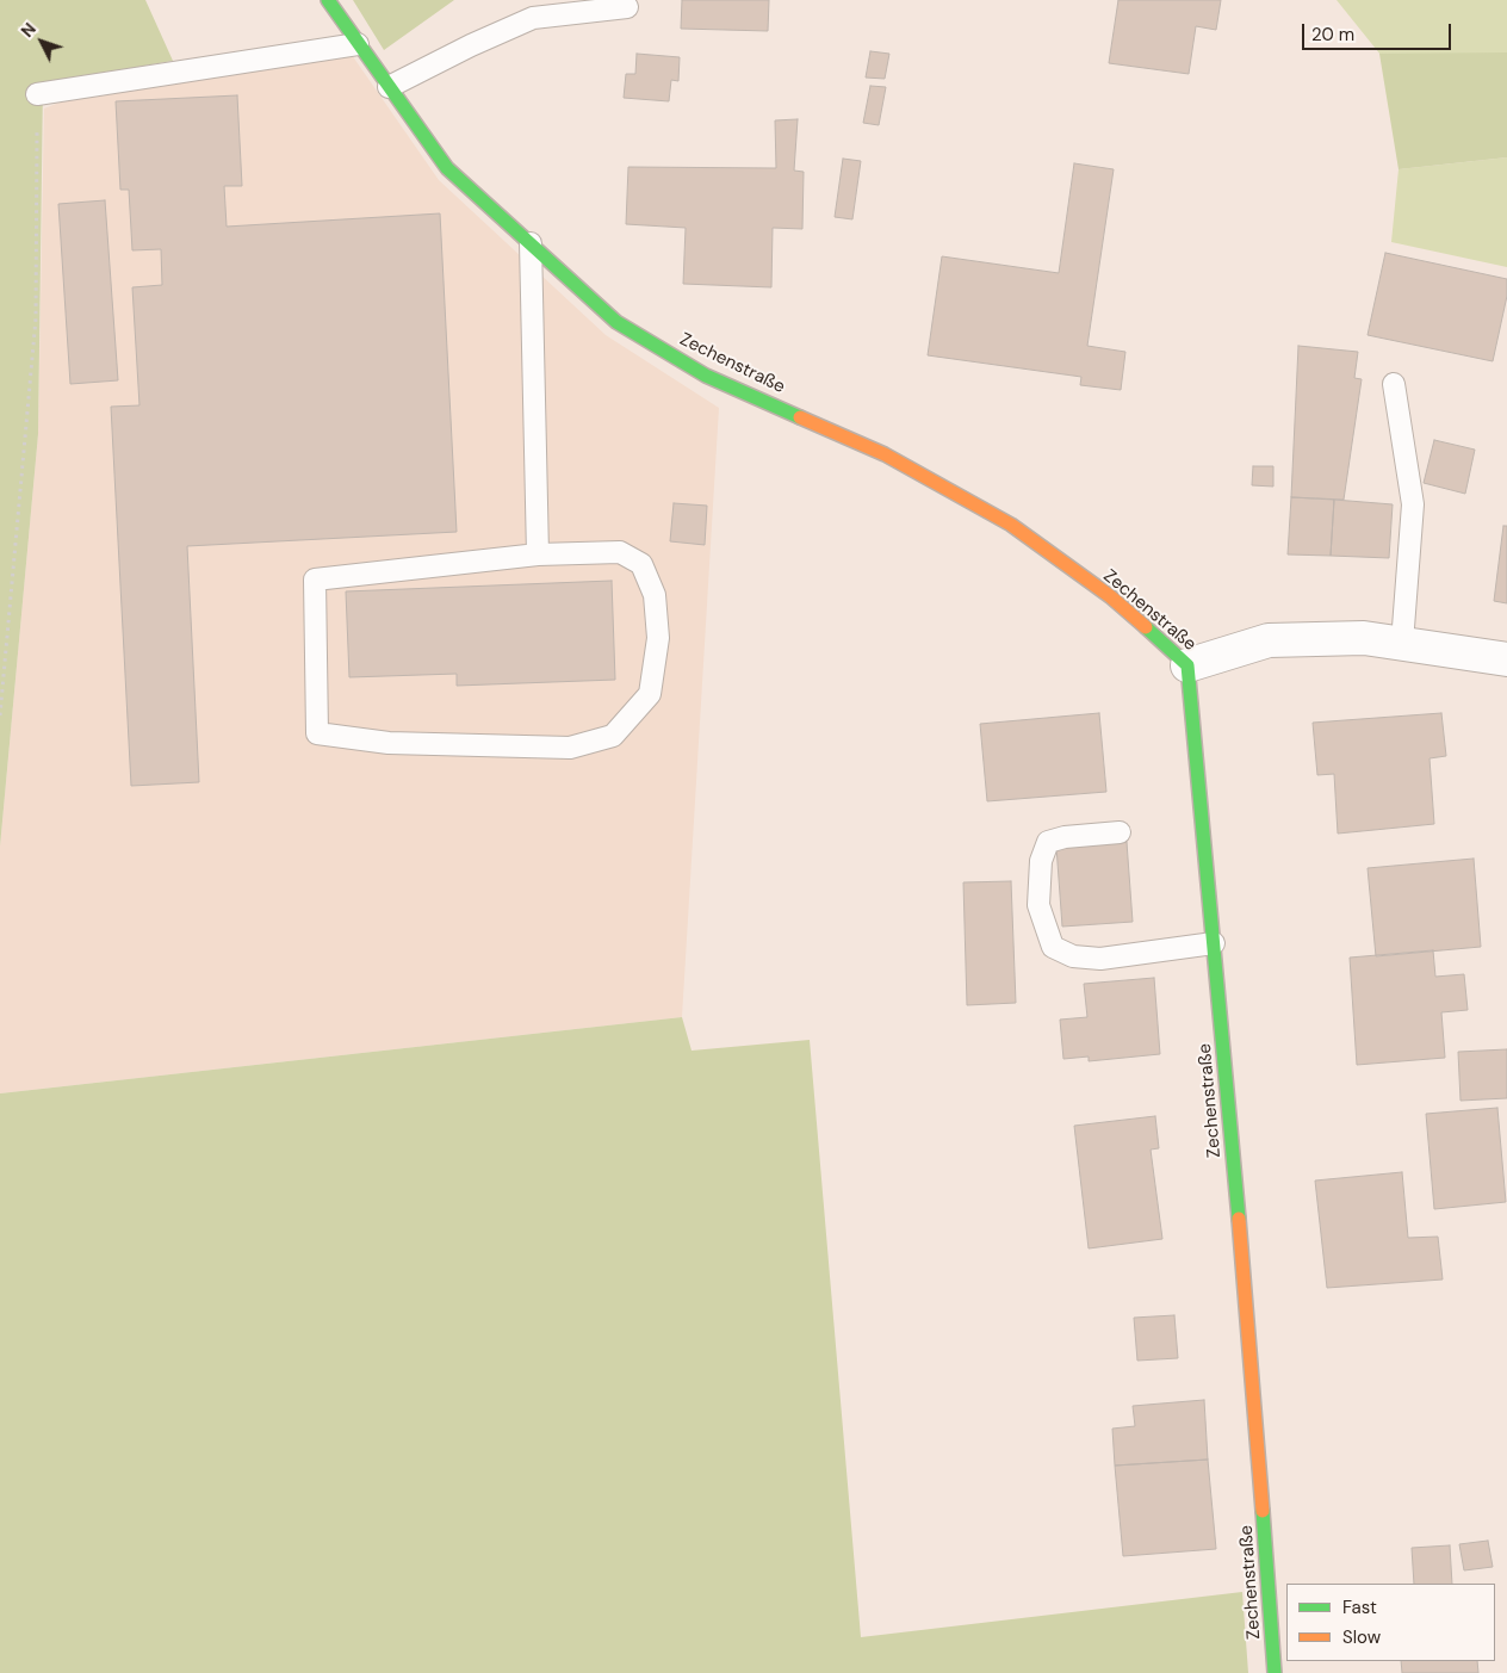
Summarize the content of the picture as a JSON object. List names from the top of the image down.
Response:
{
  "streets": {
    "street": ["Zechenstraße"]
  },
  "legend": ["Fast", "Slow"],
  "scale_bar": "20 m",
  "north": "top left"
}
